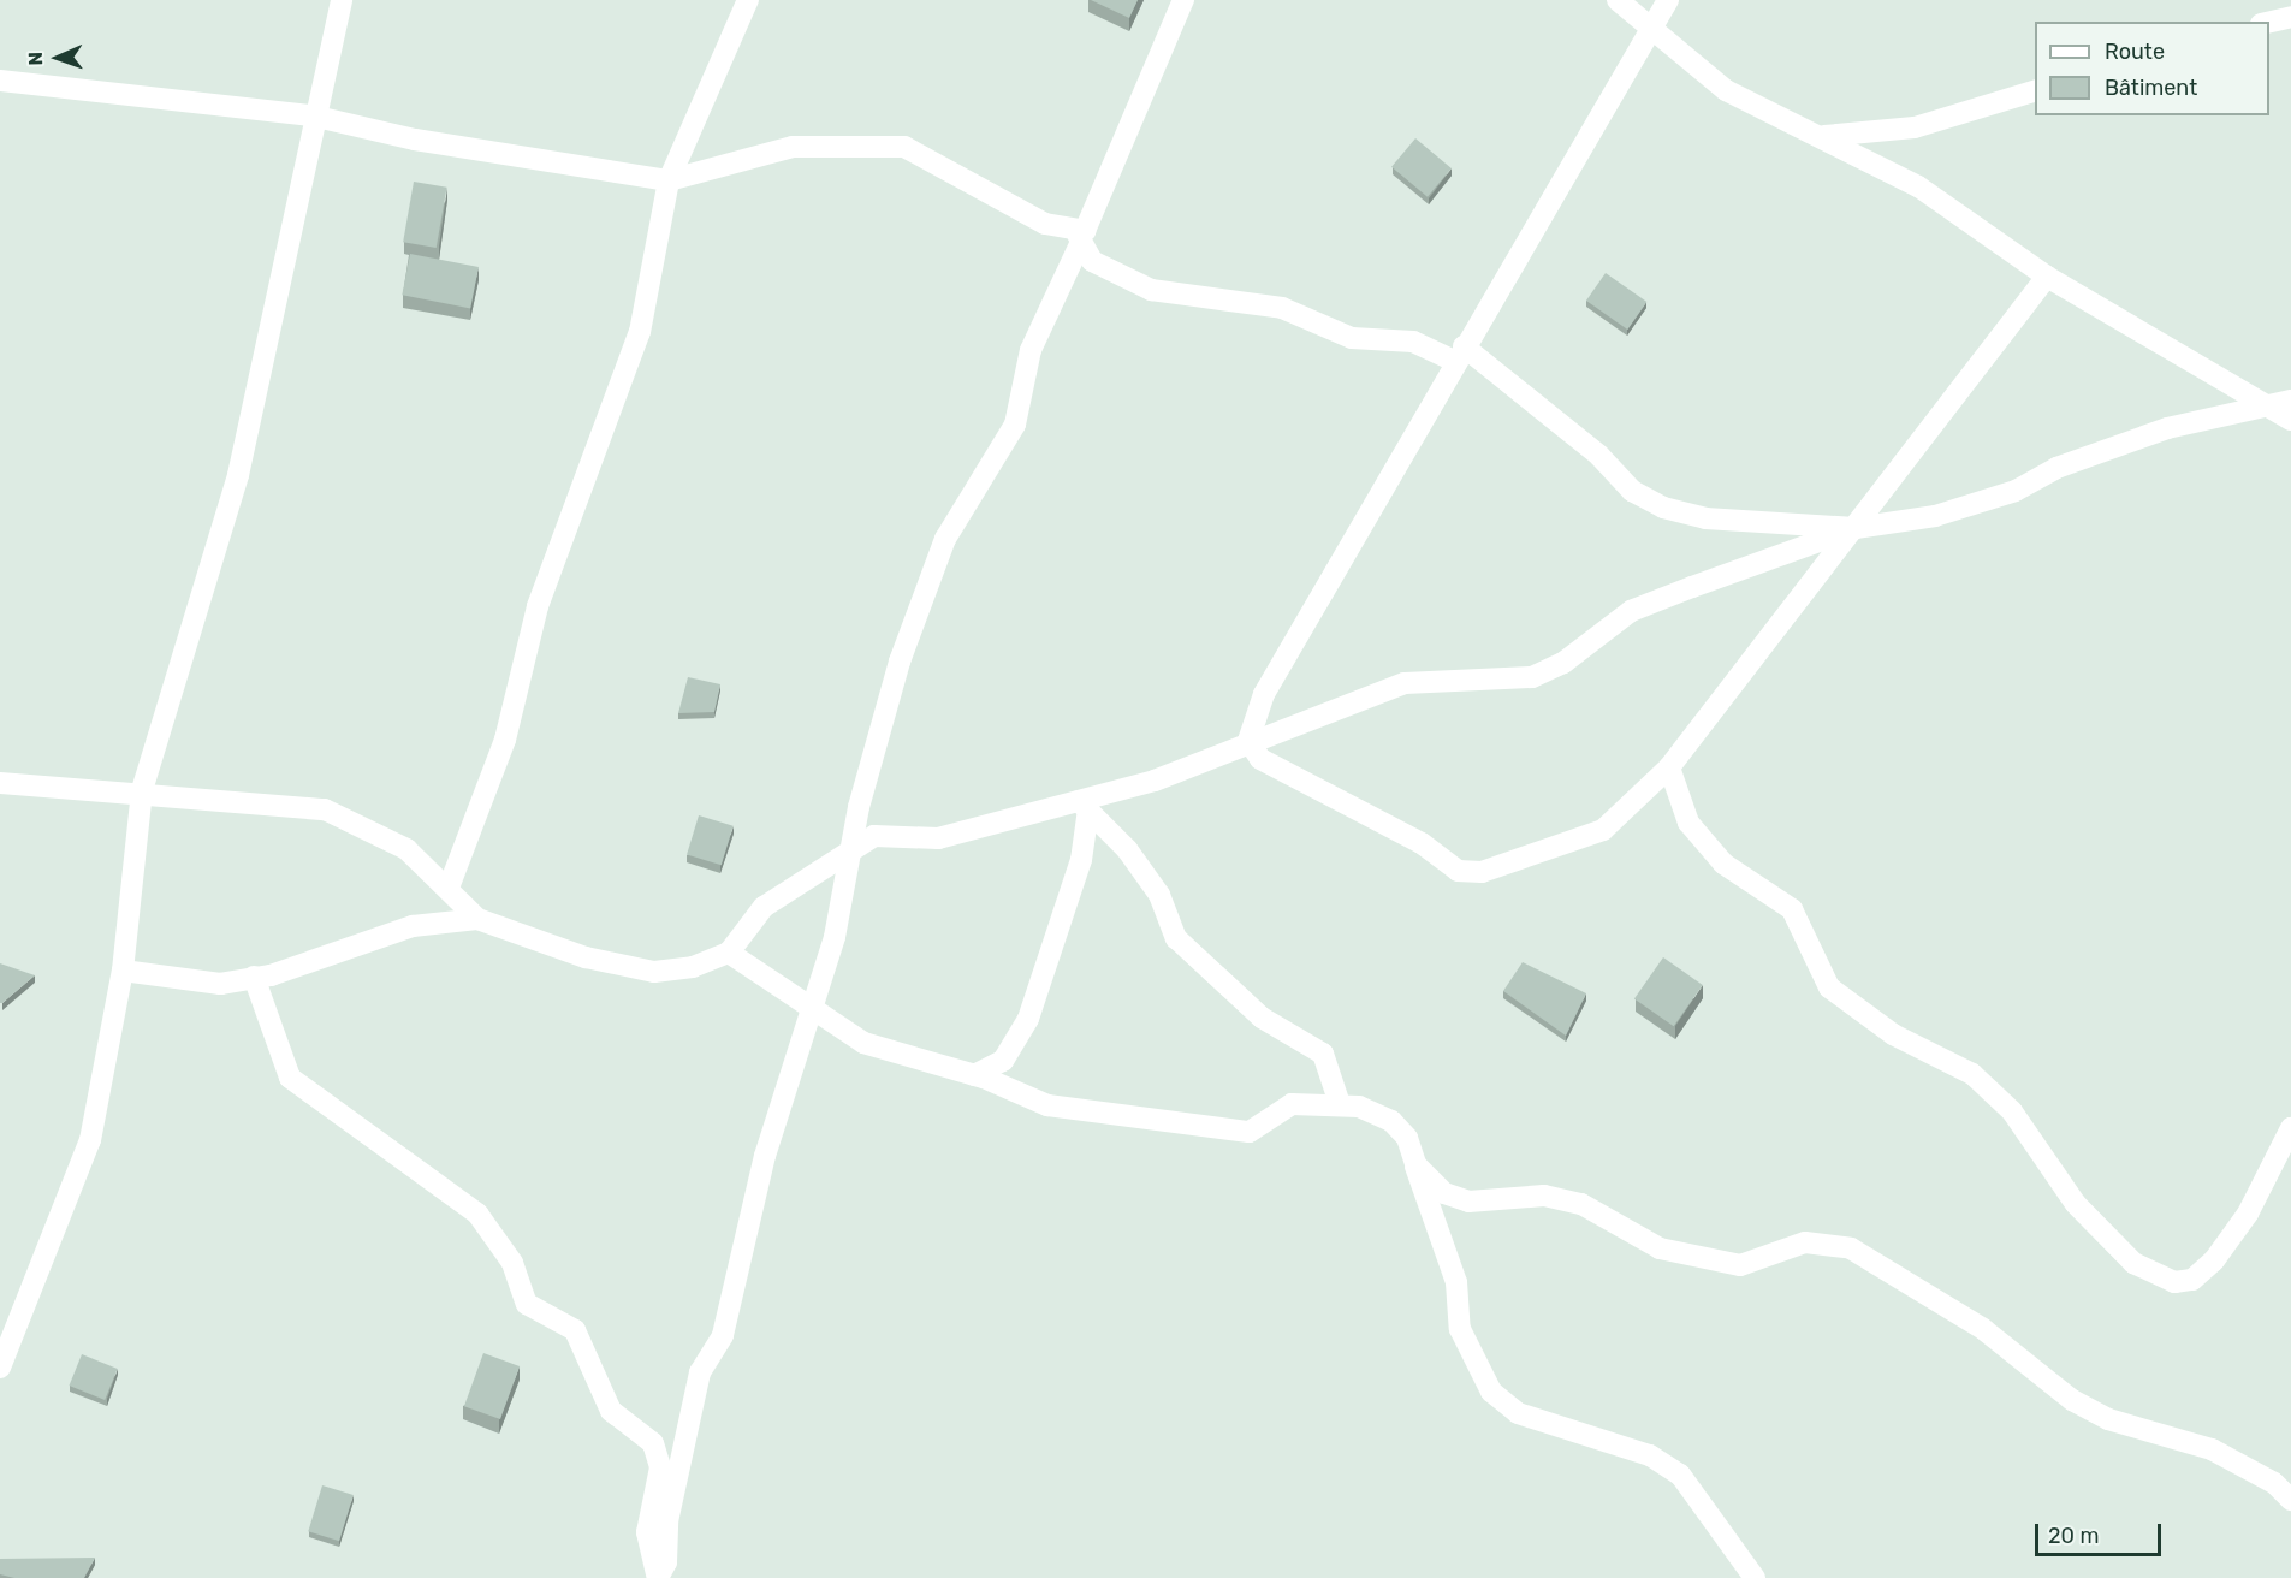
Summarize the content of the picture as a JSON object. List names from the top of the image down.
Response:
{
  "legend": ["Route", "Bâtiment"],
  "scale_bar": "20 m",
  "north": "left"
}
